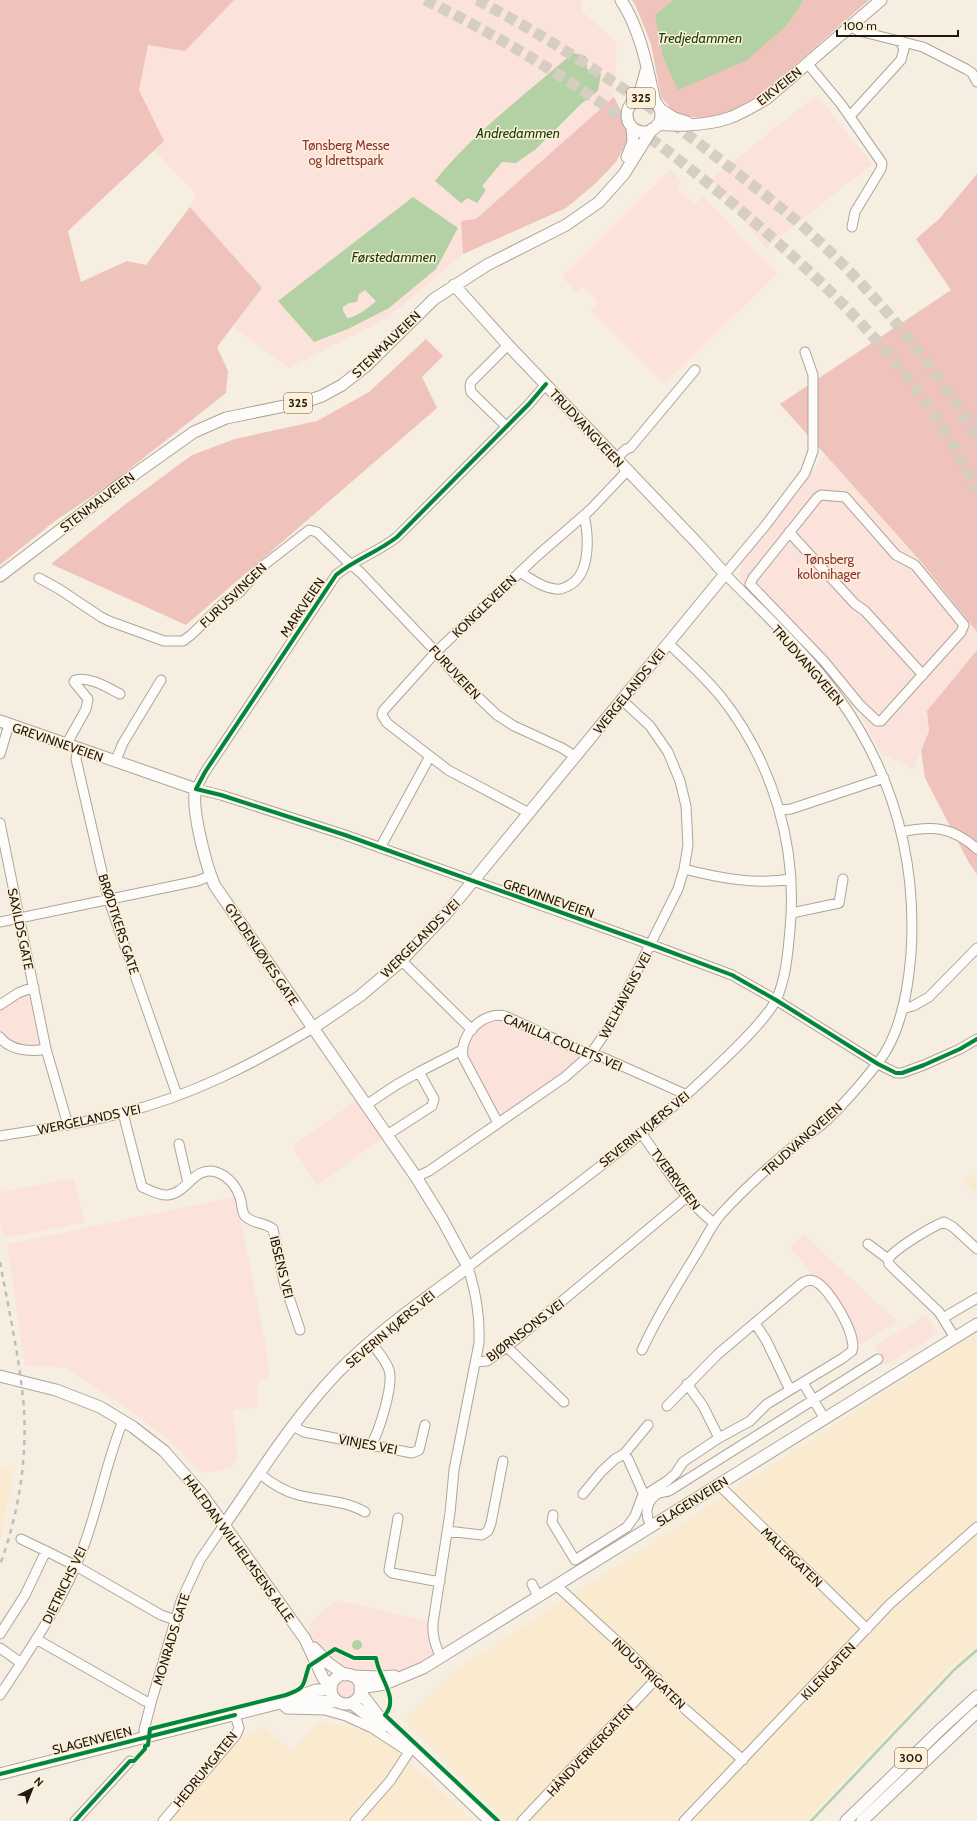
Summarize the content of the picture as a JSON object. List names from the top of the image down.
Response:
{
  "streets": {
    "main road": [
      "EIKVEIEN",
      "325",
      "STENMALVEIEN",
      "TRUDVANGVEIEN",
      "WERGELANDS VEI",
      "GREVINNEVEIEN",
      "GYLDENLØVES GATE",
      "SEVERIN KJÆRS VEI",
      "SLAGENVEIEN",
      "HALFDAN WILHELMSENS ALLE",
      "300"
    ],
    "street": [
      "FURUSVINGEN",
      "KONGLEVEIEN",
      "MARKVEIEN",
      "FURUVEIEN",
      "BRØDTKERS GATE",
      "SAXILDS GATE",
      "WELHAVENS VEI",
      "CAMILLA COLLETS VEI",
      "TVERRVEIEN",
      "IBSENS VEI",
      "BJØRNSONS VEI",
      "VINJES VEI",
      "MALERGATEN",
      "DIETRICHS VEI",
      "MONRADS GATE",
      "KILENGATEN",
      "INDUSTRIGATEN",
      "HÅNDVERKERGATEN",
      "HEDRUMGATEN"
    ]
  },
  "crossings": [
    ["EIKVEIEN", "325"],
    ["EIKVEIEN", "STENMALVEIEN"],
    ["325", "STENMALVEIEN"],
    ["STENMALVEIEN", "TRUDVANGVEIEN"],
    ["TRUDVANGVEIEN", "KONGLEVEIEN"],
    ["TRUDVANGVEIEN", "MARKVEIEN"],
    ["TRUDVANGVEIEN", "WERGELANDS VEI"],
    ["TRUDVANGVEIEN", "GREVINNEVEIEN"],
    ["TRUDVANGVEIEN", "TVERRVEIEN"],
    ["FURUSVINGEN", "MARKVEIEN"],
    ["FURUSVINGEN", "FURUVEIEN"],
    ["KONGLEVEIEN", "FURUVEIEN"],
    ["MARKVEIEN", "FURUVEIEN"],
    ["MARKVEIEN", "GREVINNEVEIEN"],
    ["MARKVEIEN", "GYLDENLØVES GATE"],
    ["FURUVEIEN", "WERGELANDS VEI"],
    ["WERGELANDS VEI", "GREVINNEVEIEN"],
    ["WERGELANDS VEI", "BRØDTKERS GATE"],
    ["WERGELANDS VEI", "SAXILDS GATE"],
    ["WERGELANDS VEI", "GYLDENLØVES GATE"],
    ["WERGELANDS VEI", "WELHAVENS VEI"],
    ["WERGELANDS VEI", "SEVERIN KJÆRS VEI"],
    ["WERGELANDS VEI", "IBSENS VEI"],
    ["GREVINNEVEIEN", "BRØDTKERS GATE"],
    ["GREVINNEVEIEN", "GYLDENLØVES GATE"],
    ["GREVINNEVEIEN", "WELHAVENS VEI"],
    ["GREVINNEVEIEN", "SEVERIN KJÆRS VEI"],
    ["GYLDENLØVES GATE", "WELHAVENS VEI"],
    ["GYLDENLØVES GATE", "SEVERIN KJÆRS VEI"],
    ["GYLDENLØVES GATE", "BJØRNSONS VEI"],
    ["WELHAVENS VEI", "CAMILLA COLLETS VEI"],
    ["CAMILLA COLLETS VEI", "SEVERIN KJÆRS VEI"],
    ["SEVERIN KJÆRS VEI", "TVERRVEIEN"],
    ["SEVERIN KJÆRS VEI", "VINJES VEI"],
    ["SEVERIN KJÆRS VEI", "HALFDAN WILHELMSENS ALLE"],
    ["SEVERIN KJÆRS VEI", "MONRADS GATE"],
    ["TVERRVEIEN", "BJØRNSONS VEI"],
    ["BJØRNSONS VEI", "SLAGENVEIEN"],
    ["SLAGENVEIEN", "HALFDAN WILHELMSENS ALLE"],
    ["SLAGENVEIEN", "MALERGATEN"],
    ["SLAGENVEIEN", "MONRADS GATE"],
    ["SLAGENVEIEN", "INDUSTRIGATEN"],
    ["SLAGENVEIEN", "HEDRUMGATEN"],
    ["HALFDAN WILHELMSENS ALLE", "DIETRICHS VEI"],
    ["HALFDAN WILHELMSENS ALLE", "MONRADS GATE"],
    ["MALERGATEN", "KILENGATEN"],
    ["KILENGATEN", "INDUSTRIGATEN"],
    ["INDUSTRIGATEN", "HÅNDVERKERGATEN"]
  ],
  "water": ["Tredjedammen", "Andredammen", "Førstedammen"],
  "parks": ["Tønsberg Messe og Idrettspark", "Tønsberg kolonihager"],
  "scale_bar": "100 m",
  "north": "top right"
}
